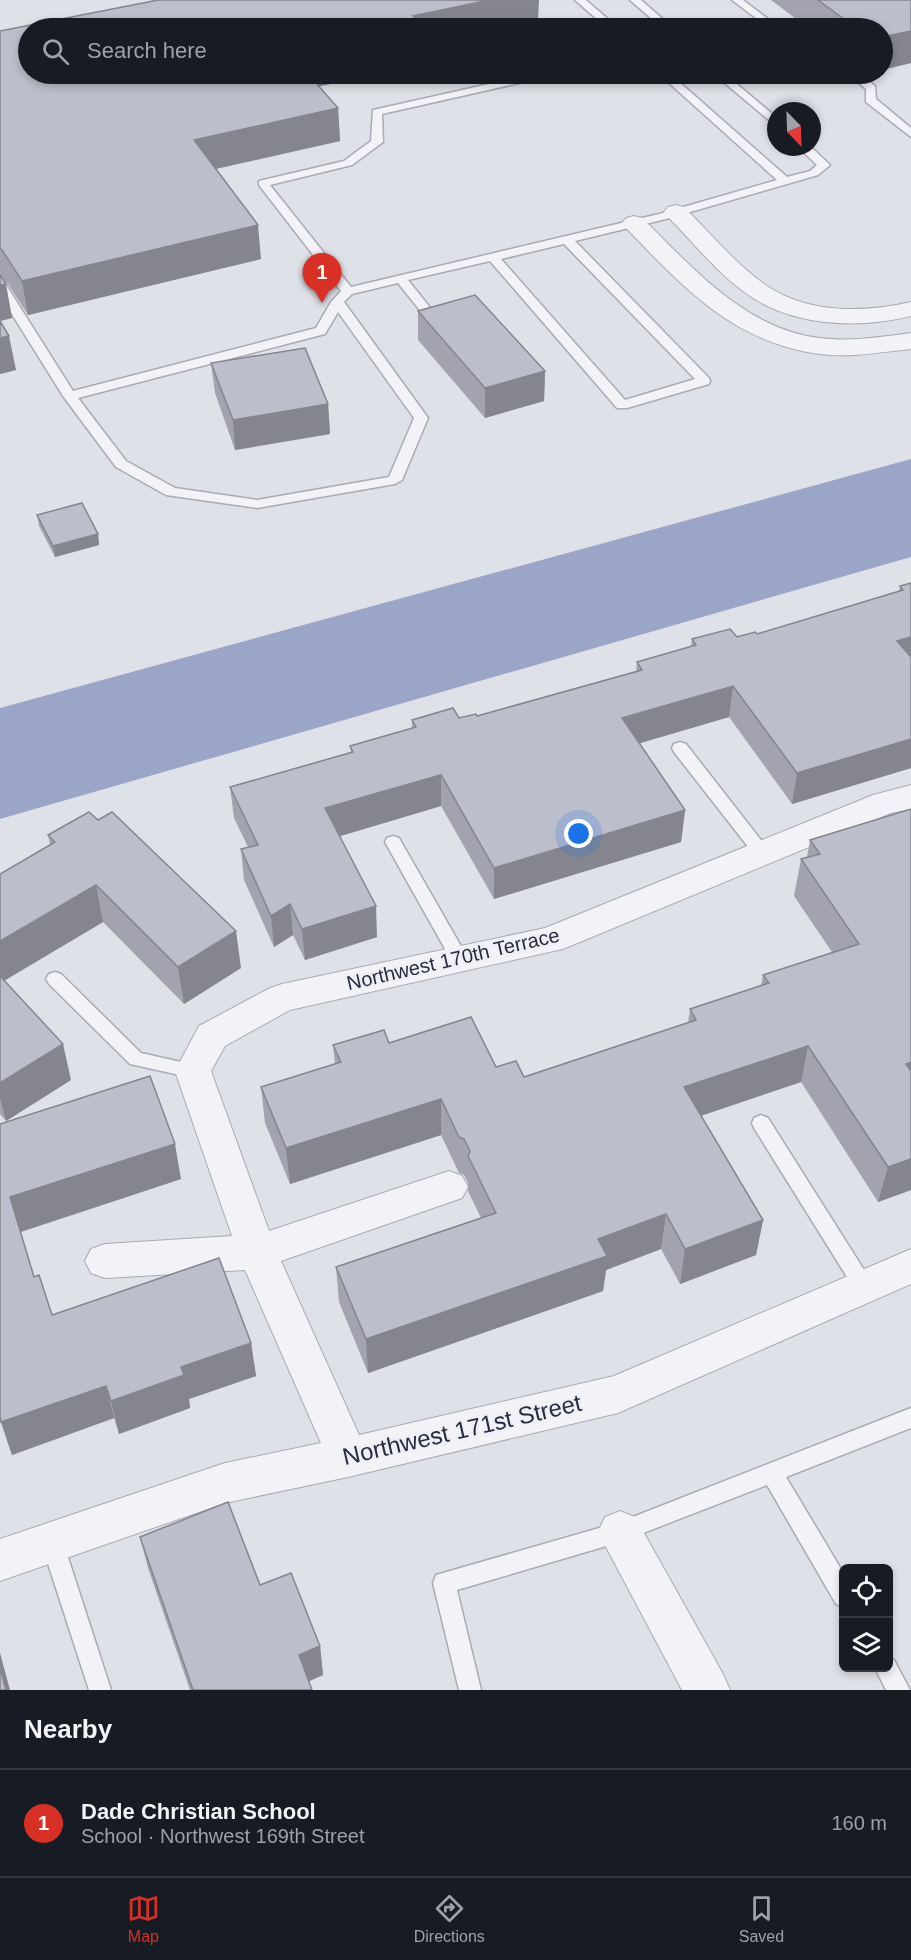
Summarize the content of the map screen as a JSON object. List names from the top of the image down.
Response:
{
  "streets": {
    "street": ["Northwest 170th Terrace", "Northwest 171st Street"]
  },
  "north": "bottom right",
  "page": {
    "search": "Search here",
    "pins": "1",
    "heading": "Nearby",
    "list": [
      {
        "mark": "1",
        "name": "Dade Christian School",
        "note": "School · Northwest 169th Street",
        "value": "160 m"
      }
    ],
    "nav": ["Map", "Directions", "Saved"]
  }
}
